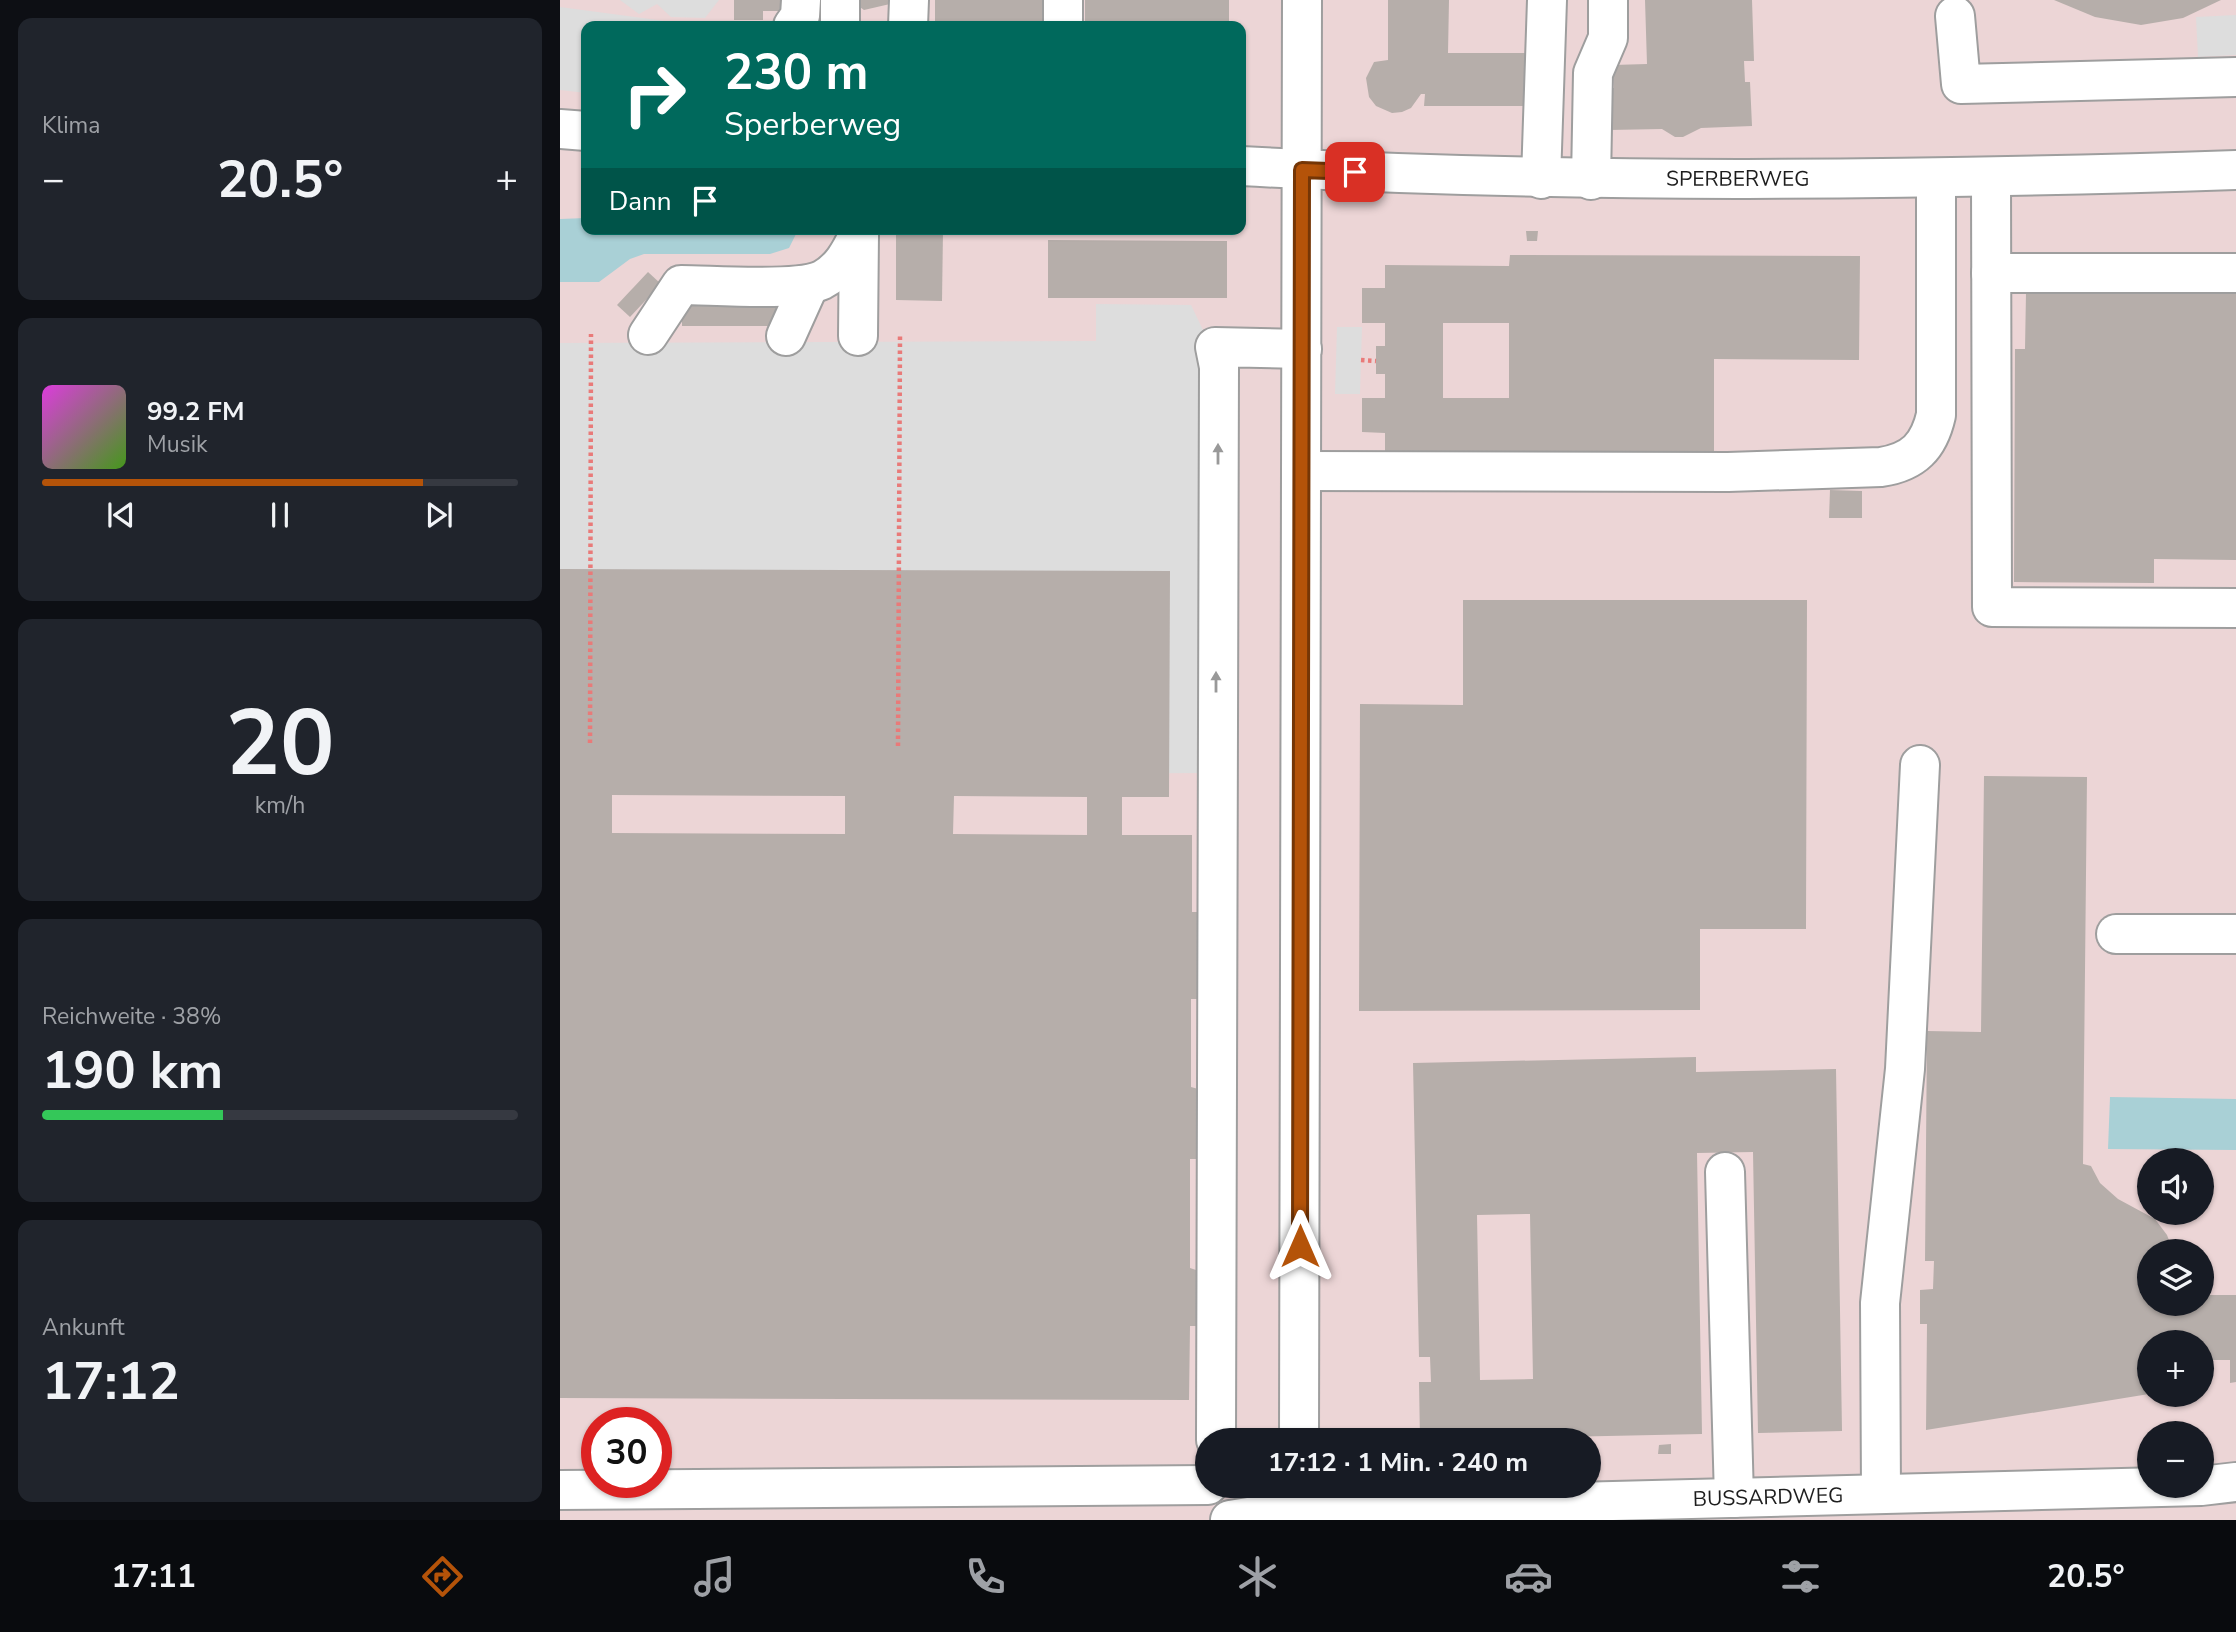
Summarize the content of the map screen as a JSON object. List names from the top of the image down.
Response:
{
  "streets": {
    "street": ["SPERBERWEG", "BUSSARDWEG"]
  },
  "page": {
    "tile": [
      "Klima",
      ["20", "km/h"],
      ["Reichweite · 38%", "190 km"],
      ["Ankunft", "17:12"]
    ],
    "turn": ["230 m", "Sperberweg"],
    "heat": ["−", "20.5°", "+"],
    "then": "Dann",
    "song": ["99.2 FM", "Musik"],
    "map_buttons": ["+", "−"],
    "limit": "30",
    "trip": "17:12 · 1 Min. · 240 m",
    "tabs": ["17:11", "20.5°"]
  }
}
